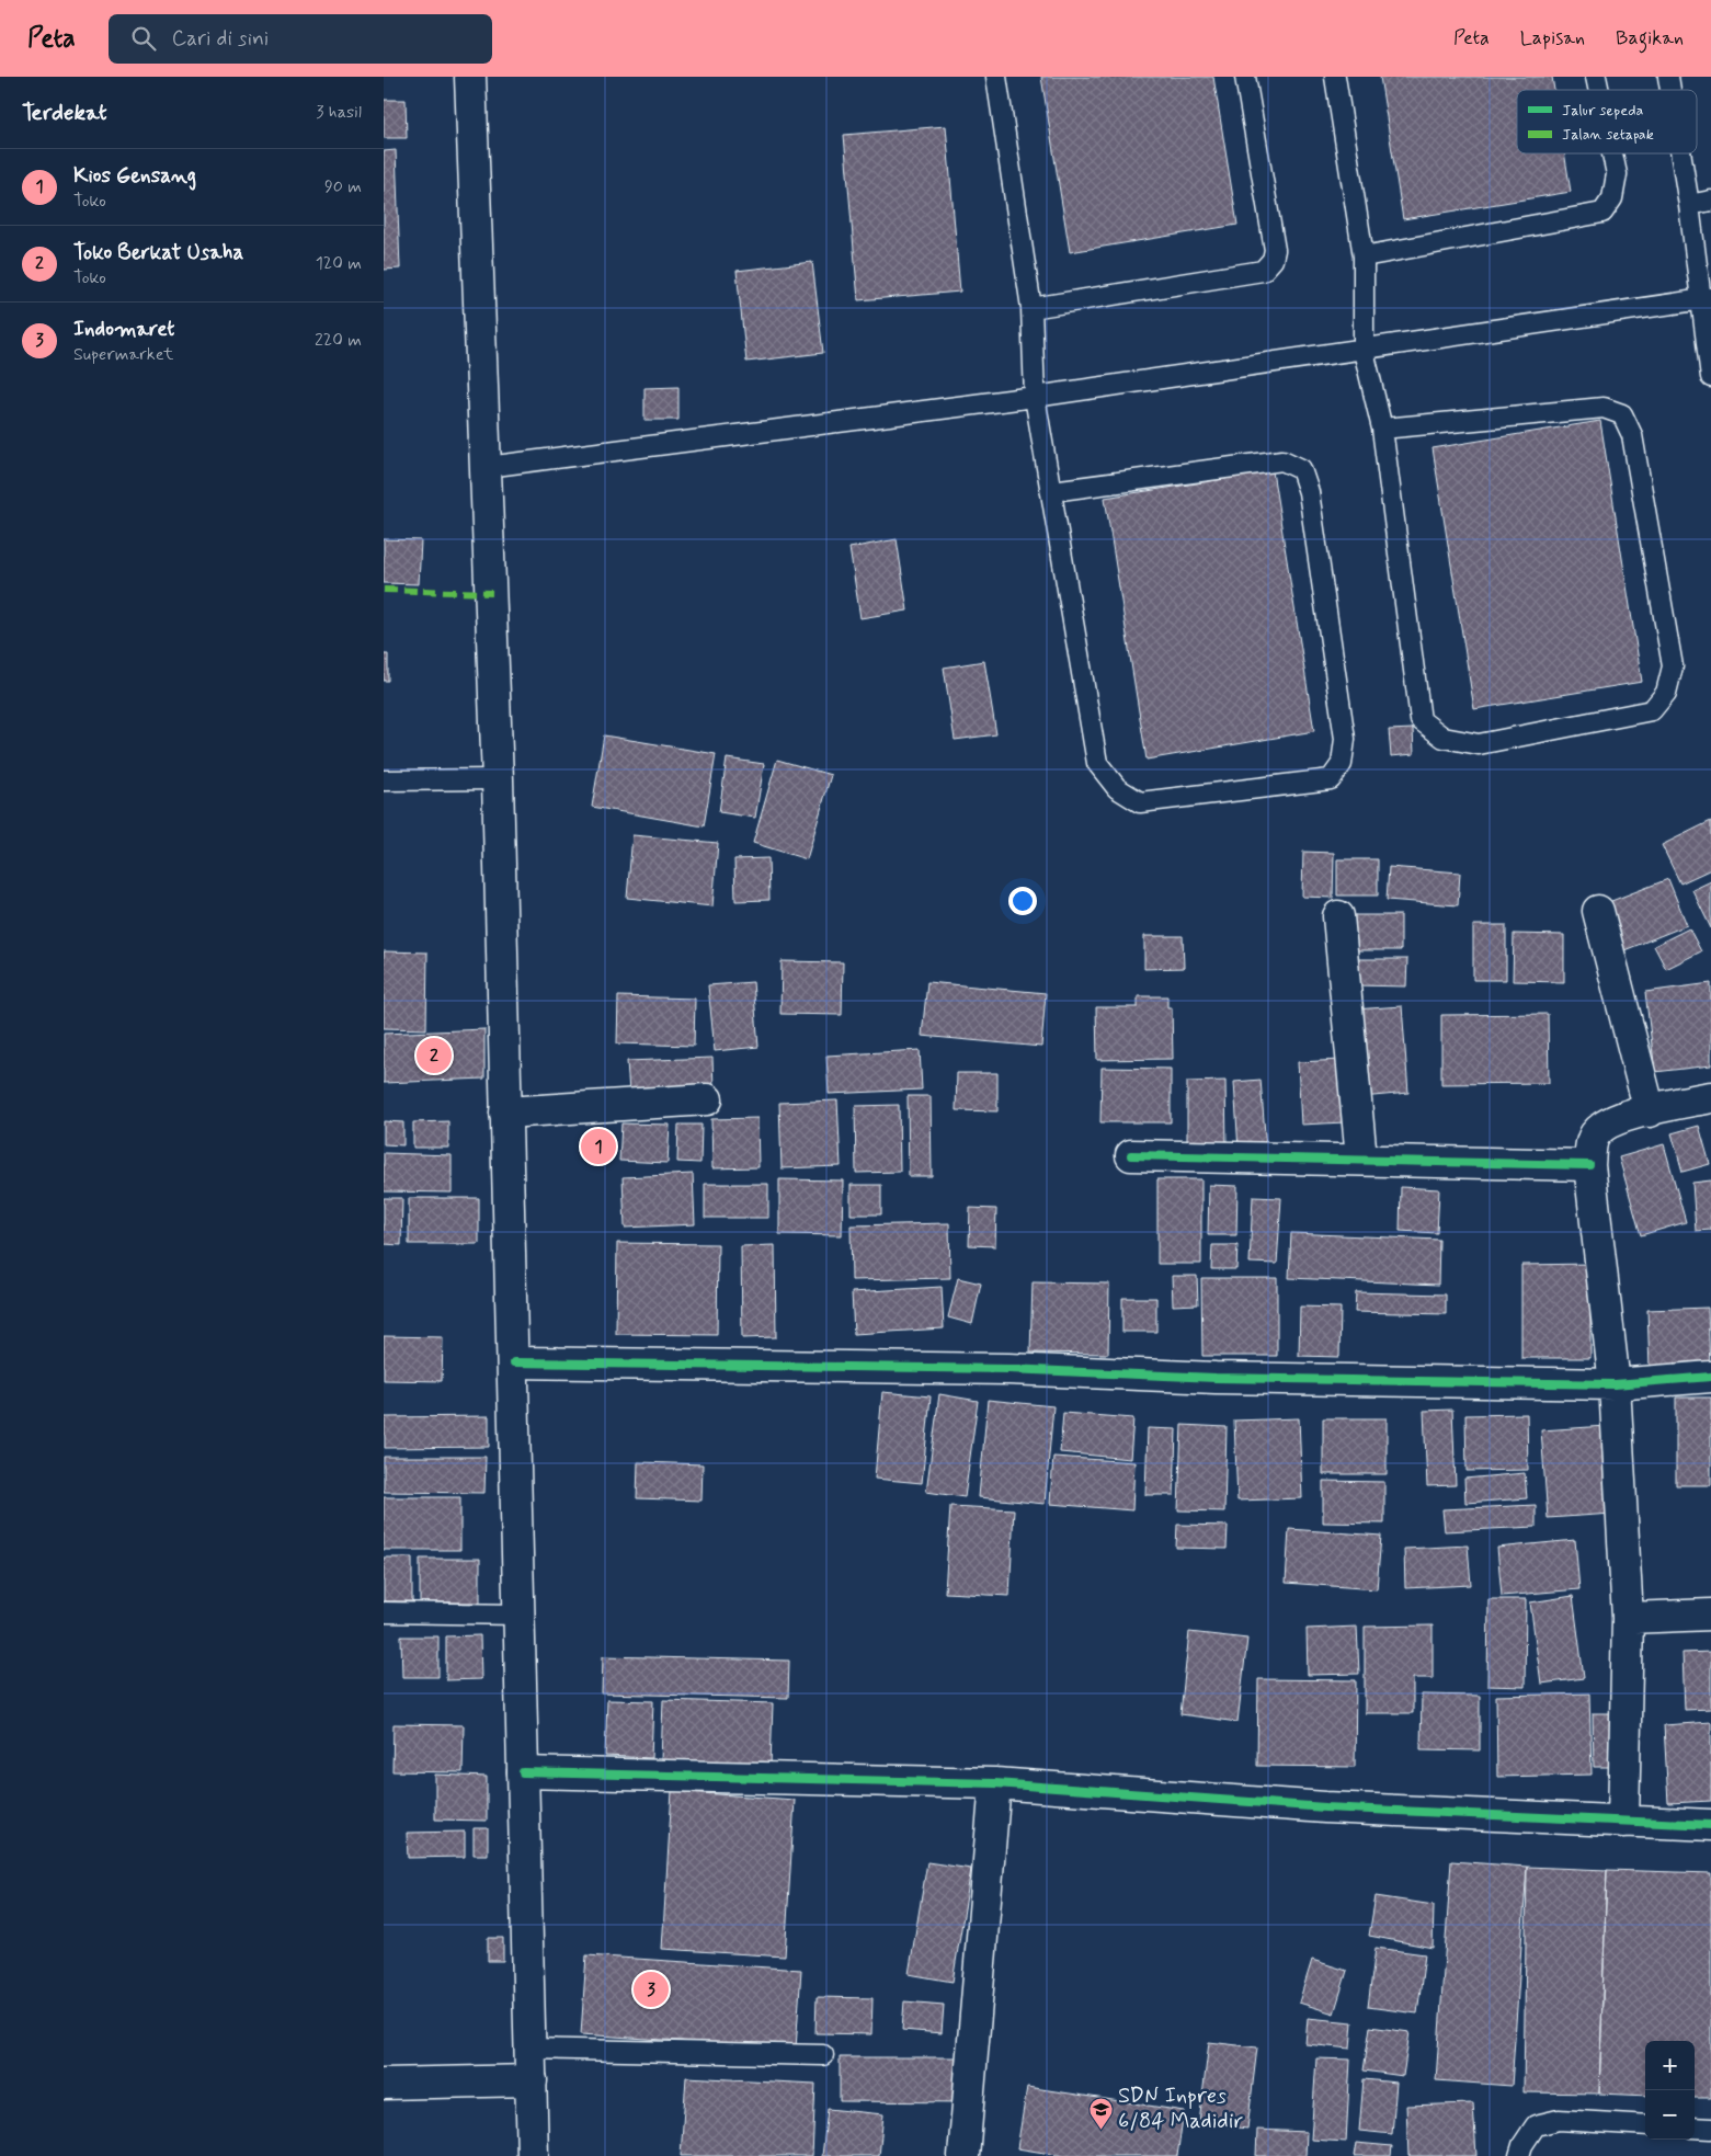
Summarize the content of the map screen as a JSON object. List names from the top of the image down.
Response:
{
  "places": {
    "school or university": ["SDN Inpres 6/84 Madidir"]
  },
  "legend": ["Jalur sepeda", "Jalan setapak"],
  "page": {
    "header": "Peta",
    "search": "Cari di sini",
    "nav": ["Peta", "Lapisan", "Bagikan"],
    "heading": ["Terdekat", "3 hasil"],
    "list": [
      {
        "mark": "1",
        "name": "Kios Gensang",
        "note": "Toko",
        "value": "90 m"
      },
      {
        "mark": "2",
        "name": "Toko Berkat Usaha",
        "note": "Toko",
        "value": "120 m"
      },
      {
        "mark": "3",
        "name": "Indomaret",
        "note": "Supermarket",
        "value": "220 m"
      }
    ],
    "pins": ["2", "1", "3"],
    "map_buttons": ["+", "−"]
  }
}
